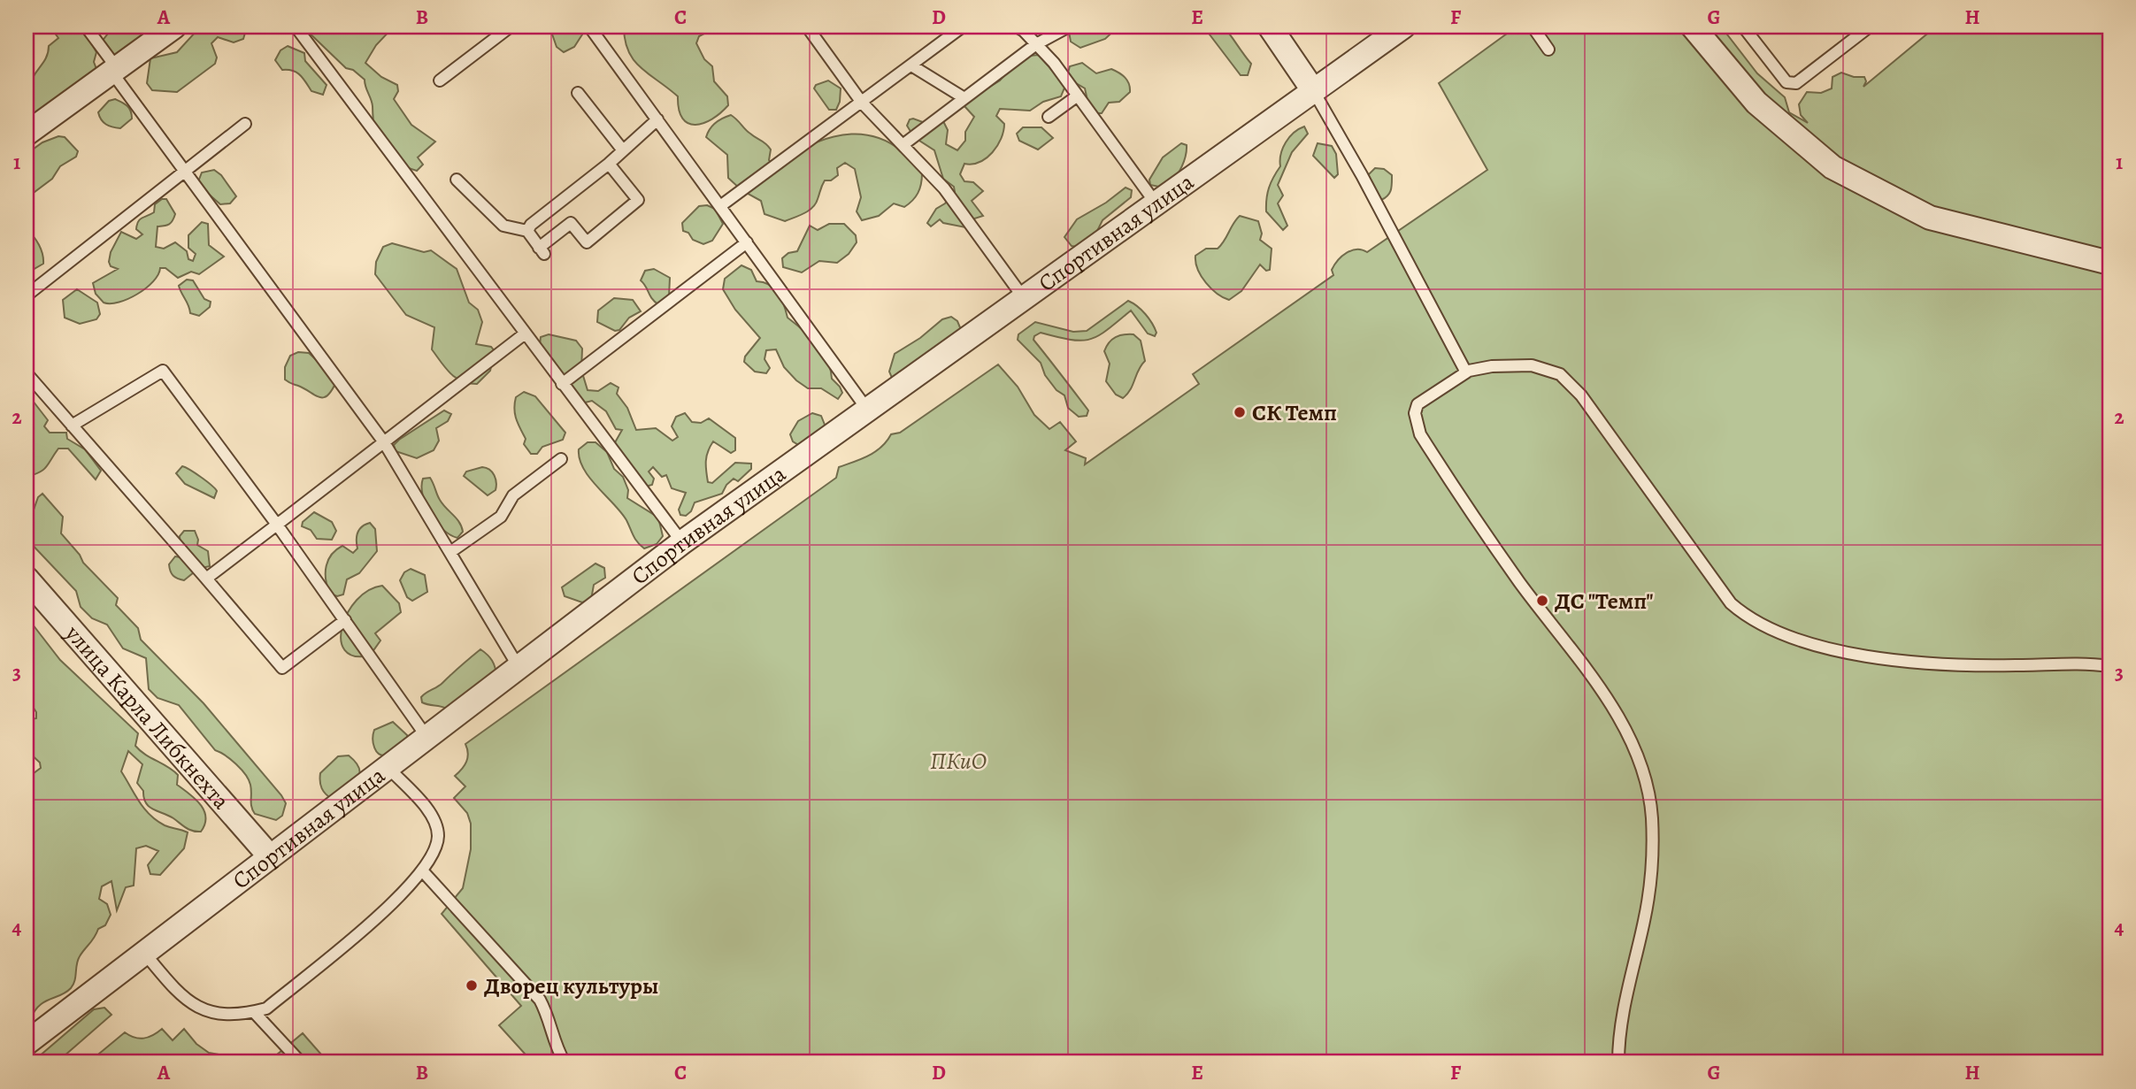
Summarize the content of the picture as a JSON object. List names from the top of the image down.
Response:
{
  "streets": {
    "street": ["Спортивная улица", "улица Карла Либкнехта"]
  },
  "crossings": [
    ["Спортивная улица", "улица Карла Либкнехта"]
  ],
  "parks": ["ПКиО"],
  "places": ["СК Темп", "ДС \"Темп\"", "Дворец культуры"],
  "grid": {
    "columns": [
      "A",
      "B",
      "C",
      "D",
      "E",
      "F",
      "G",
      "H"
    ],
    "rows": [
      "1",
      "2",
      "3",
      "4"
    ]
  }
}
